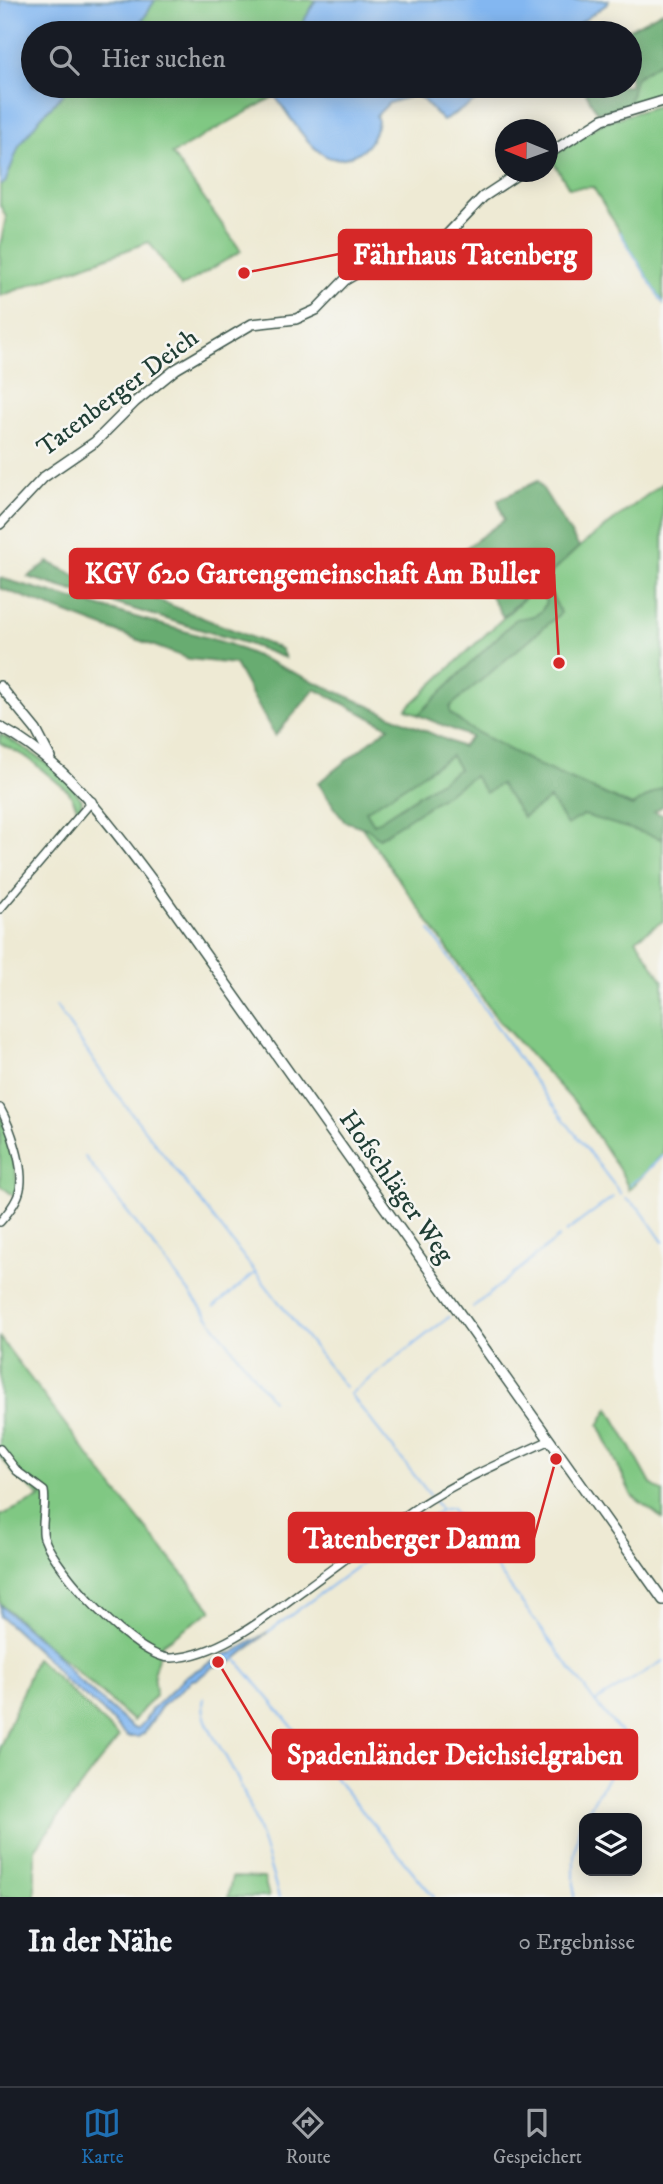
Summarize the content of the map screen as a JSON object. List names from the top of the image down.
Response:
{
  "streets": {
    "street": ["Tatenberger Deich", "Hofschläger Weg"]
  },
  "places": [
    "Fährhaus Tatenberg",
    "KGV 620 Gartengemeinschaft Am Buller",
    "Tatenberger Damm",
    "Spadenländer Deichsielgraben"
  ],
  "north": "left",
  "page": {
    "search": "Hier suchen",
    "heading": ["In der Nähe", "0 Ergebnisse"],
    "nav": ["Karte", "Route", "Gespeichert"]
  }
}
